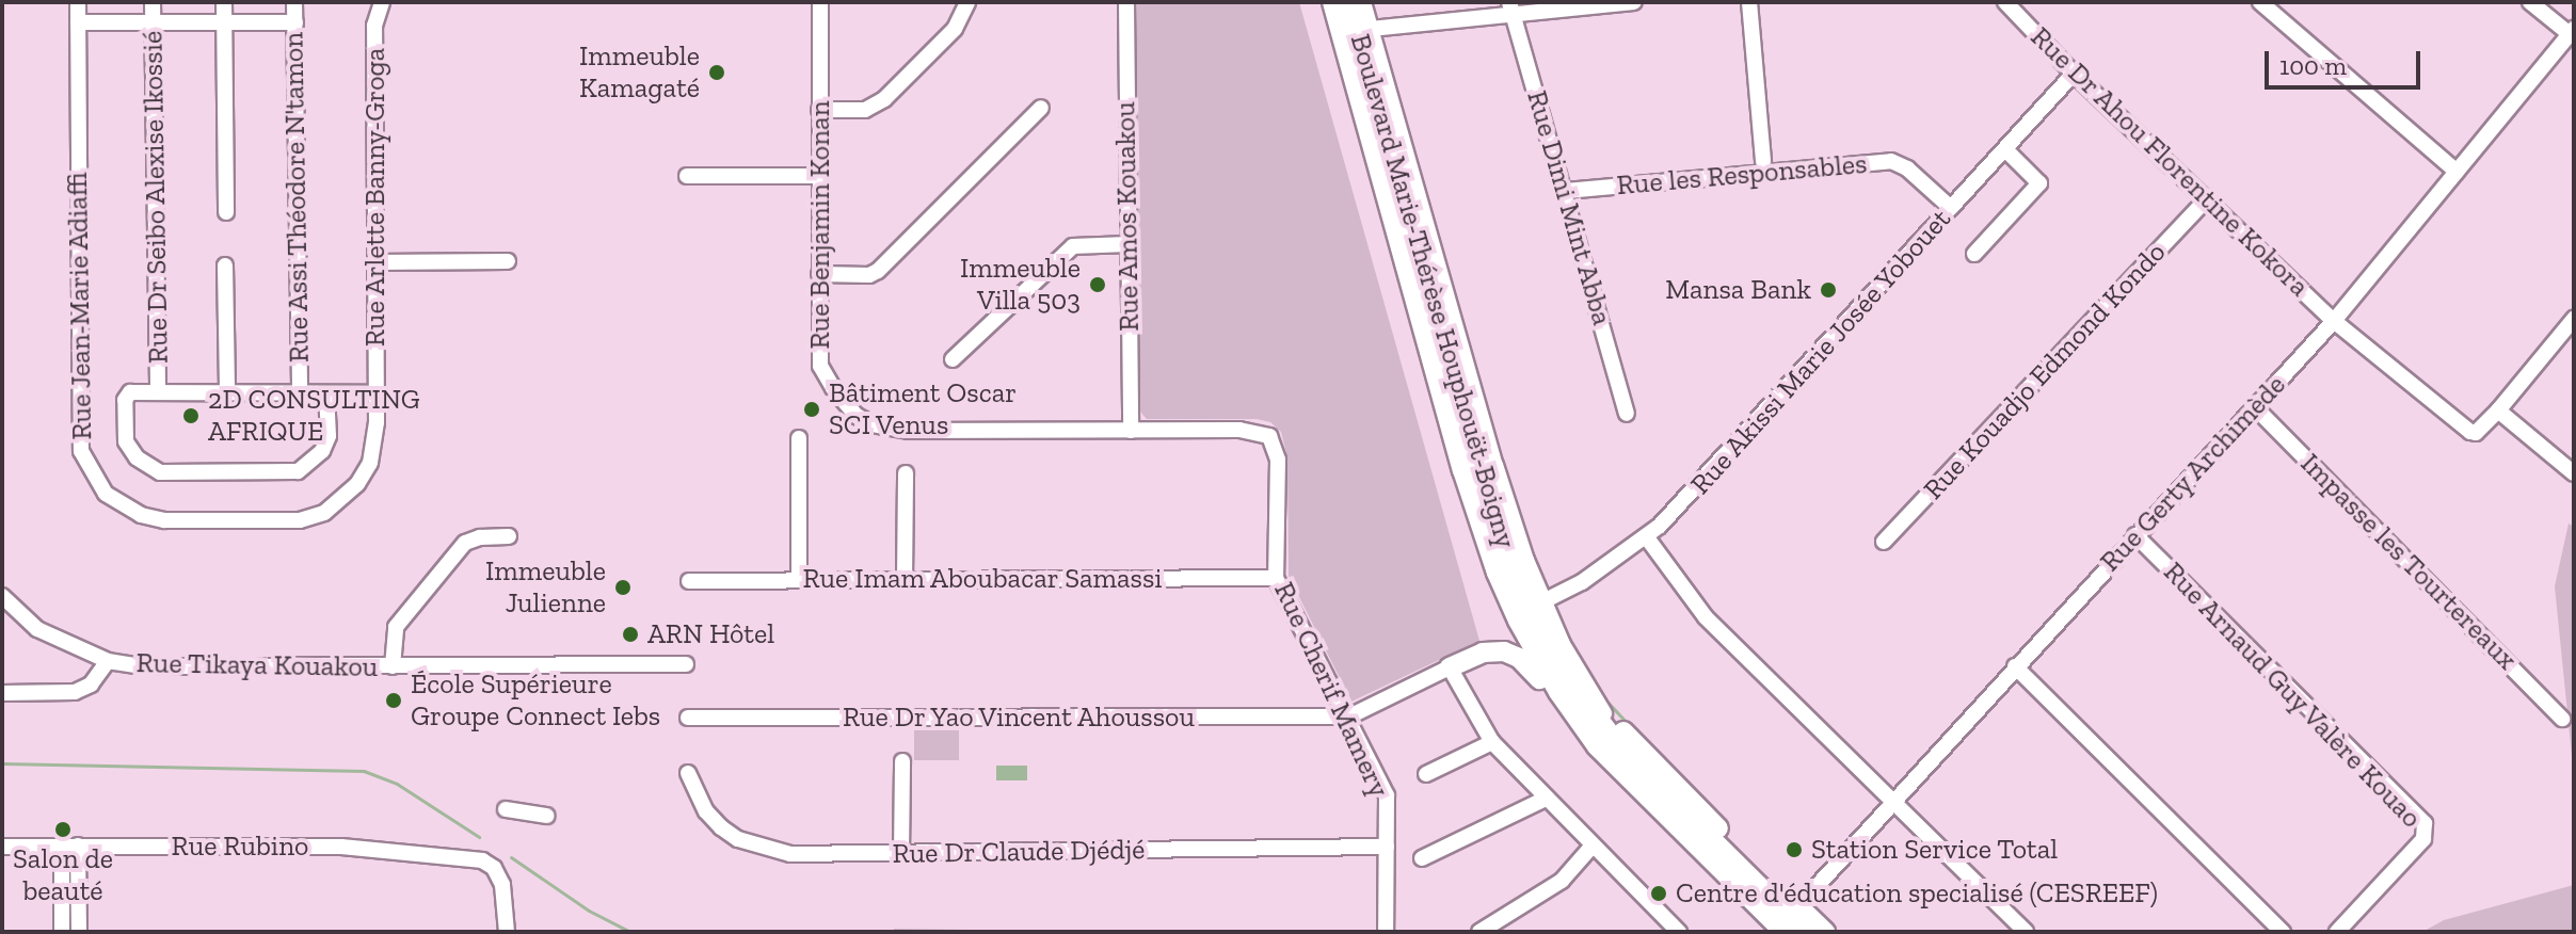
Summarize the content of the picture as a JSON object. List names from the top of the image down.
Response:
{
  "streets": {
    "main road": ["Boulevard Marie-Thérèse Houphouët-Boigny"],
    "street": [
      "Rue Dr Ahou Florentine Kokora",
      "Rue les Responsables",
      "Rue Dr Seibo Alexise Ikossié",
      "Rue Assi Théodore N'tamon",
      "Rue Arlette Banny-Groga",
      "Rue Dimi Mint Abba",
      "Rue Amos Kouakou",
      "Rue Benjamin Konan",
      "Rue Jean-Marie Adiaffi",
      "Rue Akissi Marie Josée Yobouet",
      "Rue Kouadjo Edmond Kondo",
      "Rue Gerty Archimède",
      "Impasse les Tourtereaux",
      "Rue Imam Aboubacar Samassi",
      "Rue Tikaya Kouakou",
      "Rue Cherif Mamery",
      "Rue Arnaud Guy Valère Kouao",
      "Rue Dr Yao Vincent Ahoussou",
      "Rue Rubino",
      "Rue Dr Claude Djédjé"
    ]
  },
  "crossings": [
    ["Rue Dr Ahou Florentine Kokora", "Rue Akissi Marie Josée Yobouet"],
    ["Rue Dr Ahou Florentine Kokora", "Rue Kouadjo Edmond Kondo"],
    ["Rue Dr Ahou Florentine Kokora", "Rue Gerty Archimède"],
    ["Rue les Responsables", "Rue Dimi Mint Abba"],
    ["Rue les Responsables", "Rue Akissi Marie Josée Yobouet"],
    ["Rue Arlette Banny-Groga", "Rue Jean-Marie Adiaffi"],
    ["Rue Amos Kouakou", "Rue Benjamin Konan"],
    ["Rue Amos Kouakou", "Rue Cherif Mamery"],
    ["Rue Benjamin Konan", "Rue Cherif Mamery"],
    ["Rue Gerty Archimède", "Impasse les Tourtereaux"],
    ["Rue Gerty Archimède", "Rue Arnaud Guy Valère Kouao"],
    ["Rue Imam Aboubacar Samassi", "Rue Cherif Mamery"],
    ["Rue Cherif Mamery", "Rue Dr Yao Vincent Ahoussou"],
    ["Rue Cherif Mamery", "Rue Dr Claude Djédjé"]
  ],
  "places": [
    "Immeuble Kamagaté",
    "Immeuble Villa 503",
    "Mansa Bank",
    "Bâtiment Oscar SCI Venus",
    "2D CONSULTING AFRIQUE",
    "Immeuble Julienne",
    "ARN Hôtel",
    "École Supérieure Groupe Connect Iebs",
    "Salon de beauté",
    "Station Service Total",
    "Centre d'éducation specialisé (CESREEF)"
  ],
  "scale_bar": "100 m"
}
